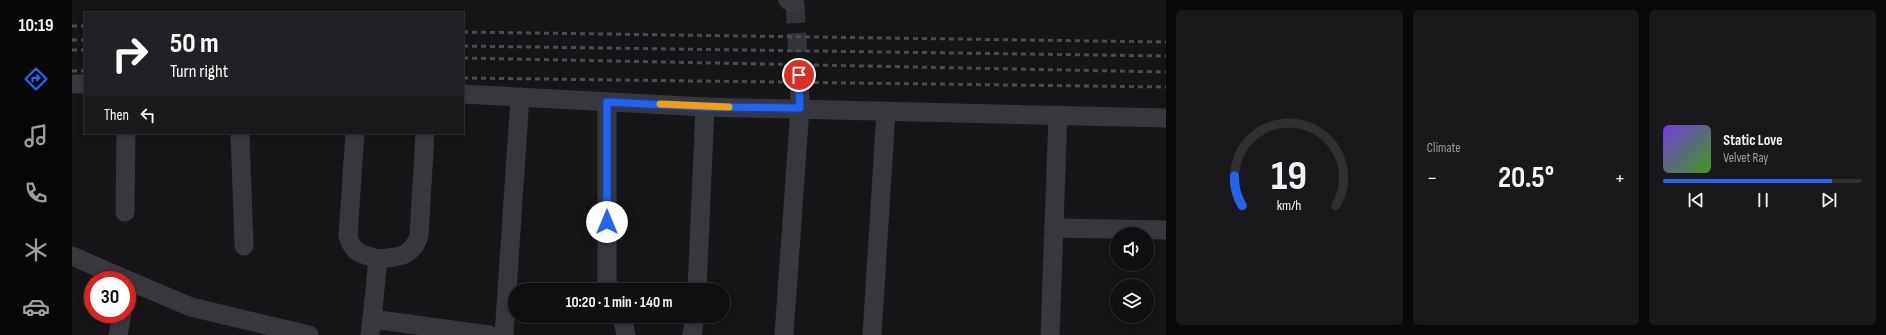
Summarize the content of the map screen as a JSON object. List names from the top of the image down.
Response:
{
  "page": {
    "tabs": "10:19",
    "tile": "Climate",
    "turn": ["50 m", "Turn right"],
    "then": "Then",
    "song": ["Static Love", "Velvet Ray"],
    "heat": ["−", "20.5°", "+"],
    "limit": "30",
    "trip": "10:20 · 1 min · 140 m",
    "gauge": ["19", "km/h"]
  }
}
